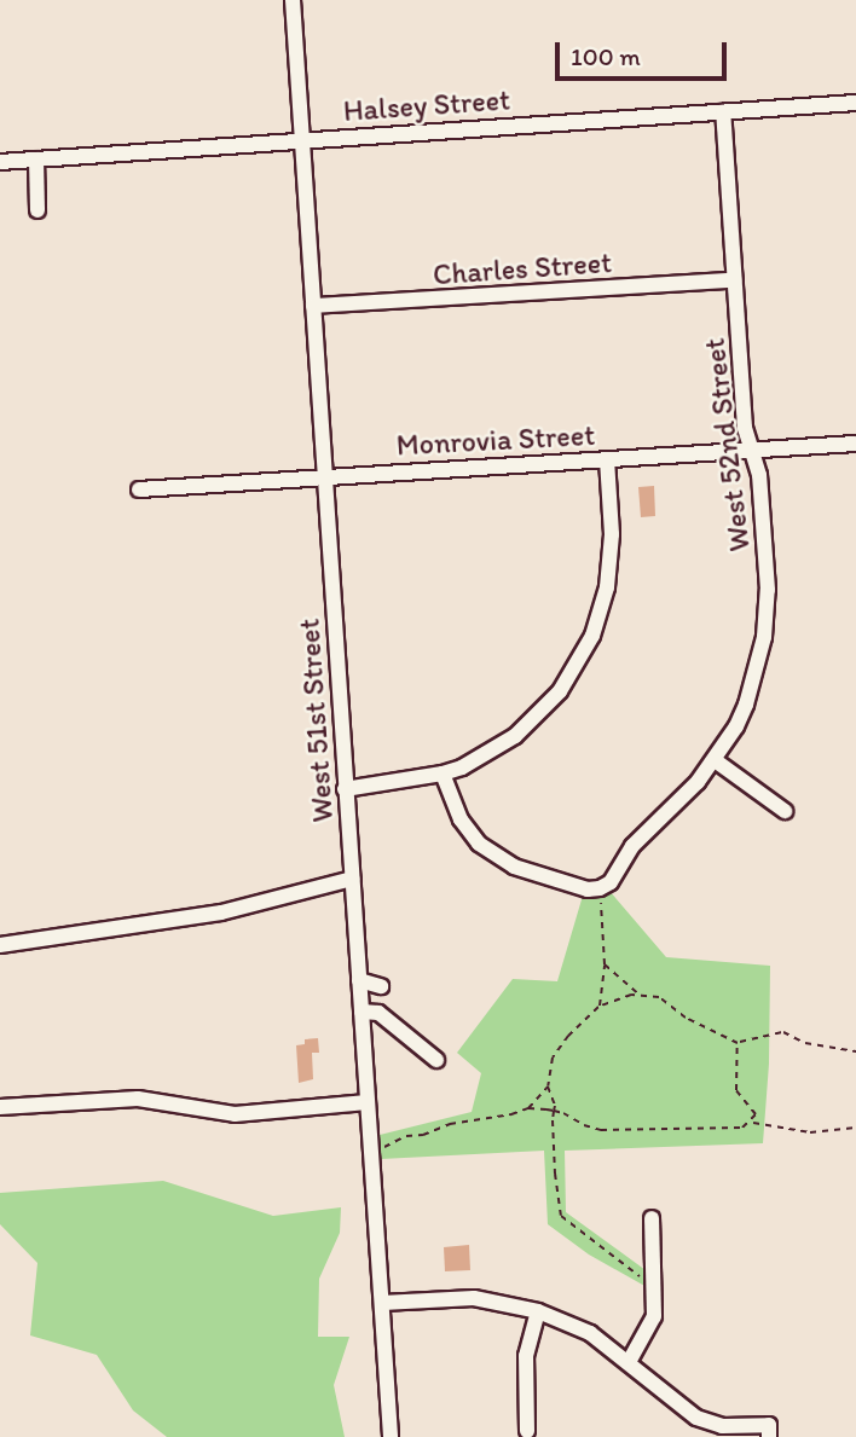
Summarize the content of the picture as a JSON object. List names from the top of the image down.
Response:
{
  "streets": {
    "street": [
      "Halsey Street",
      "Charles Street",
      "Monrovia Street",
      "West 52nd Street",
      "West 51st Street"
    ]
  },
  "crossings": [
    ["Halsey Street", "West 52nd Street"],
    ["Halsey Street", "West 51st Street"],
    ["Charles Street", "West 52nd Street"],
    ["Charles Street", "West 51st Street"],
    ["Monrovia Street", "West 52nd Street"],
    ["Monrovia Street", "West 51st Street"]
  ],
  "scale_bar": "100 m"
}
